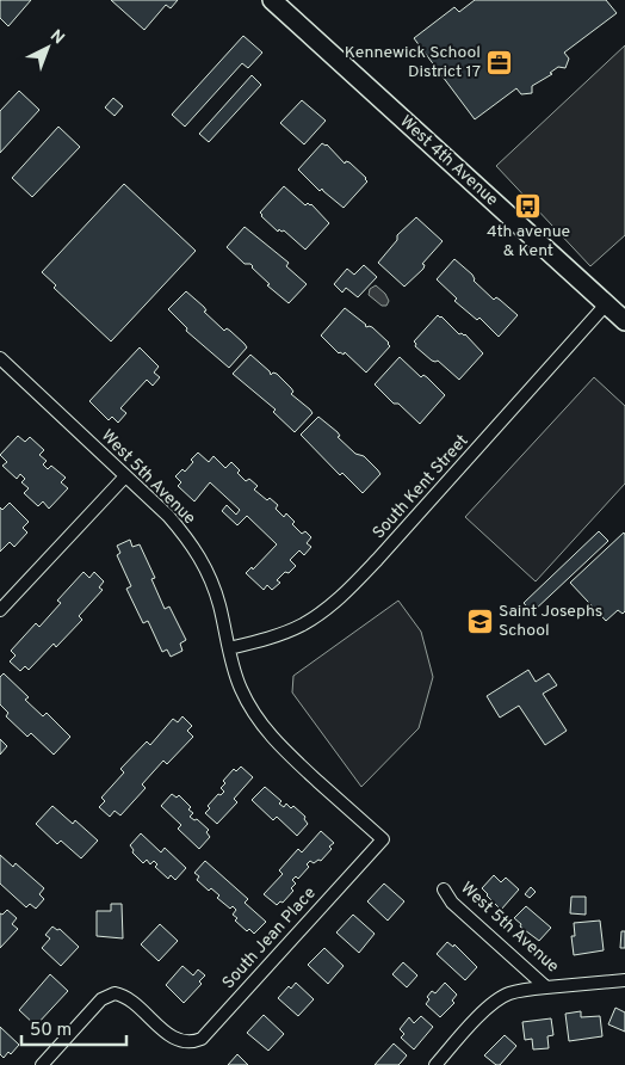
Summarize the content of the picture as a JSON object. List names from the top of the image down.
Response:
{
  "streets": {
    "main road": ["West 4th Avenue"],
    "street": ["West 5th Avenue", "South Kent Street", "South Jean Place"]
  },
  "crossings": [
    ["West 4th Avenue", "South Kent Street"],
    ["West 5th Avenue", "South Kent Street"],
    ["West 5th Avenue", "South Jean Place"]
  ],
  "places": {
    "office": ["Kennewick School District 17"],
    "bus stop": ["4th avenue & Kent"],
    "school or university": ["Saint Josephs School"]
  },
  "scale_bar": "50 m",
  "north": "top right"
}
